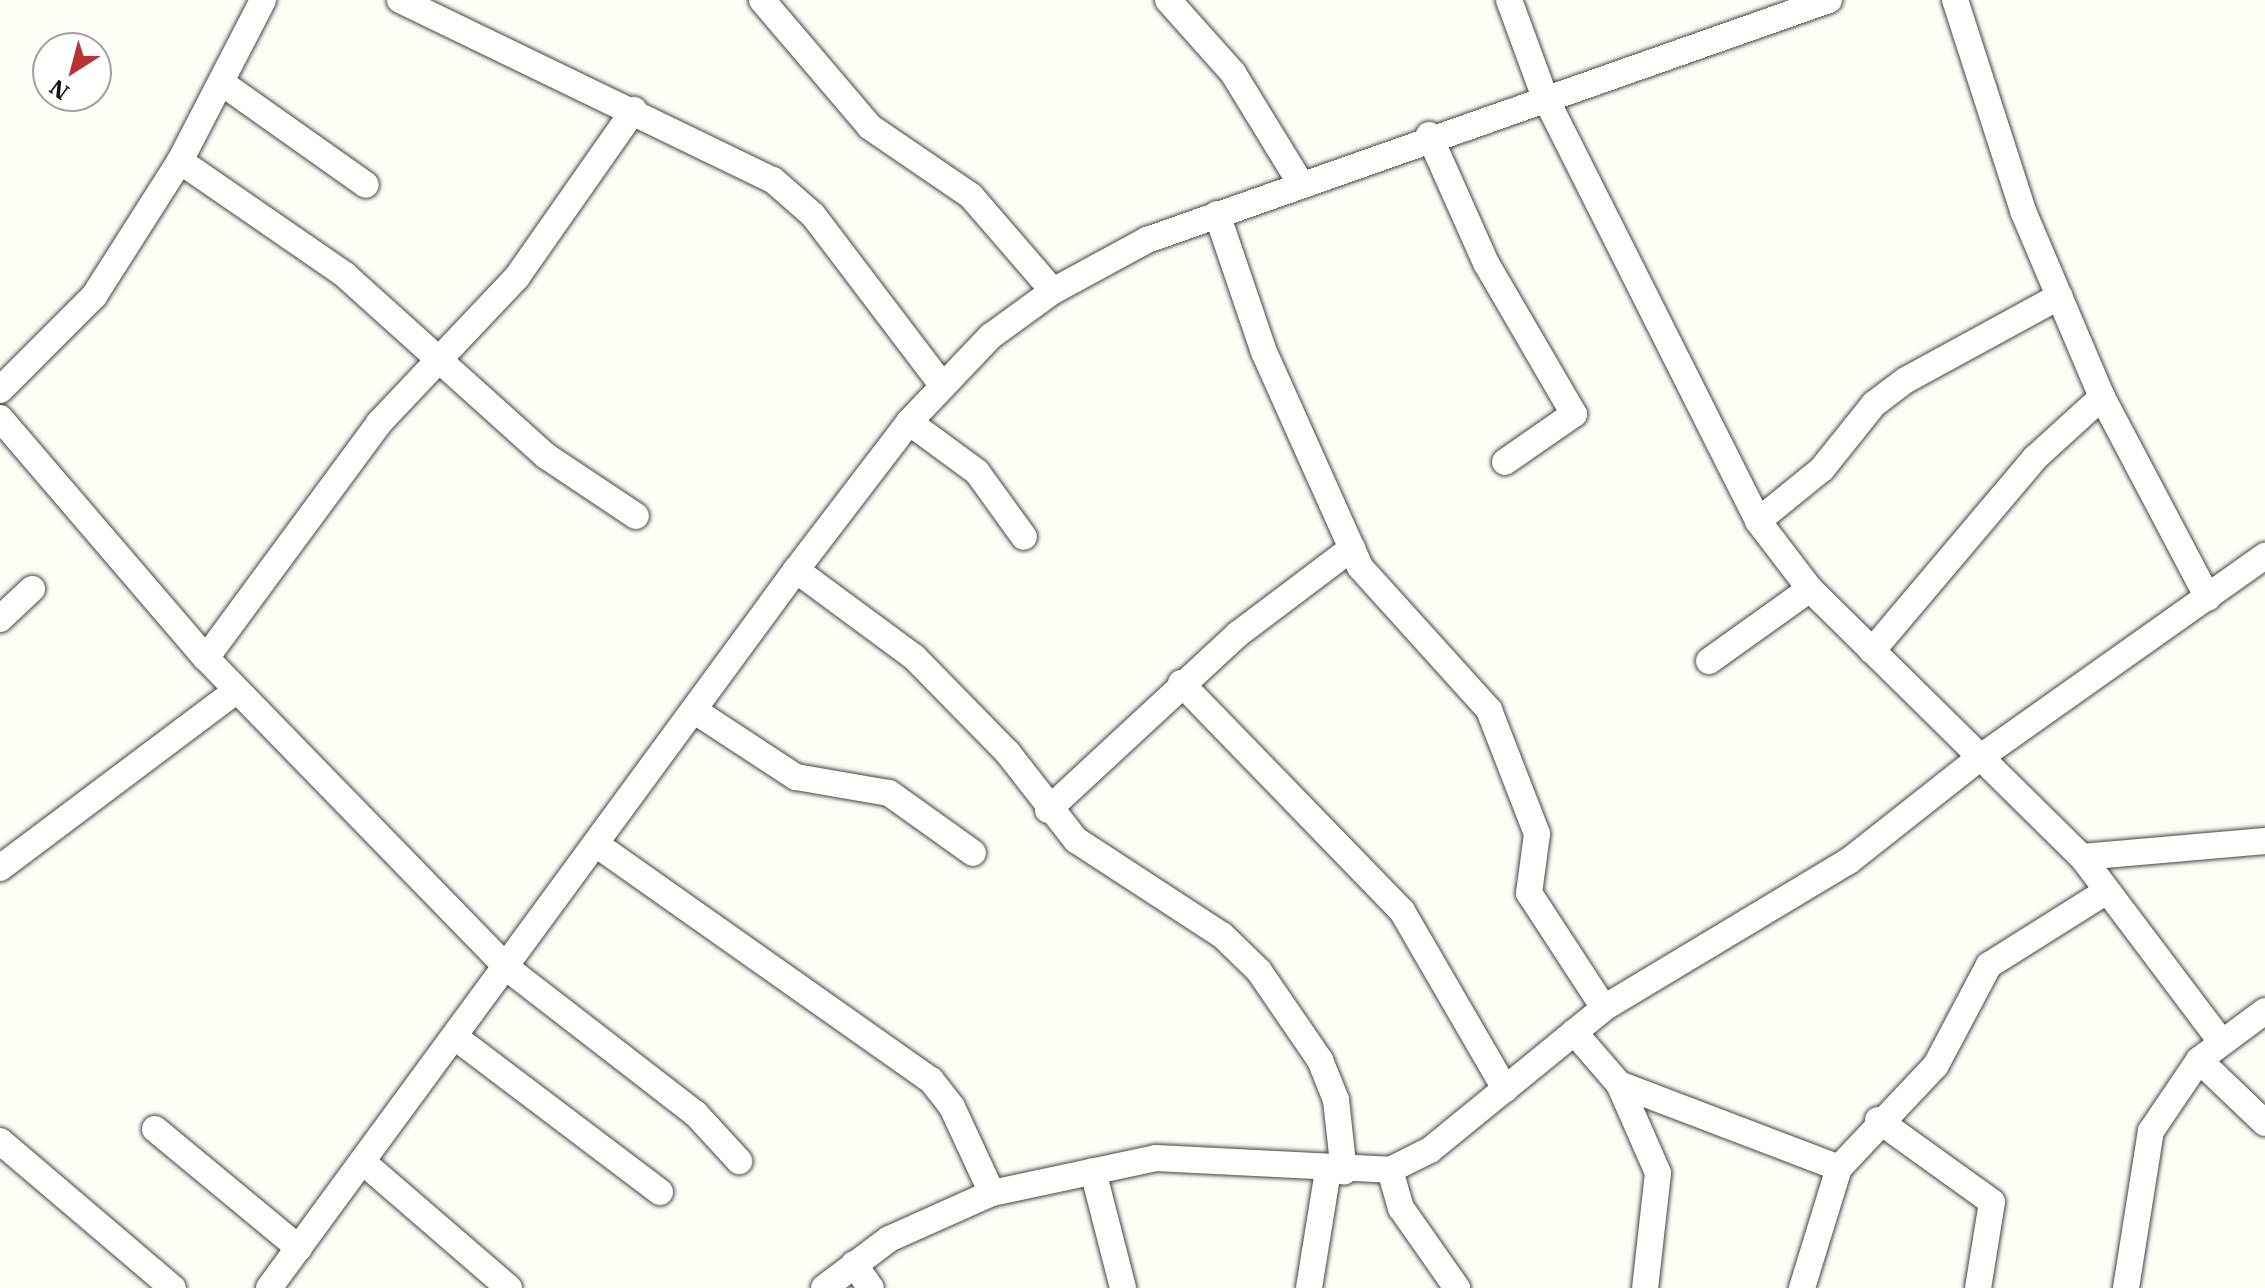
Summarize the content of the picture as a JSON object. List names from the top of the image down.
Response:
{
  "north": "bottom left"
}
